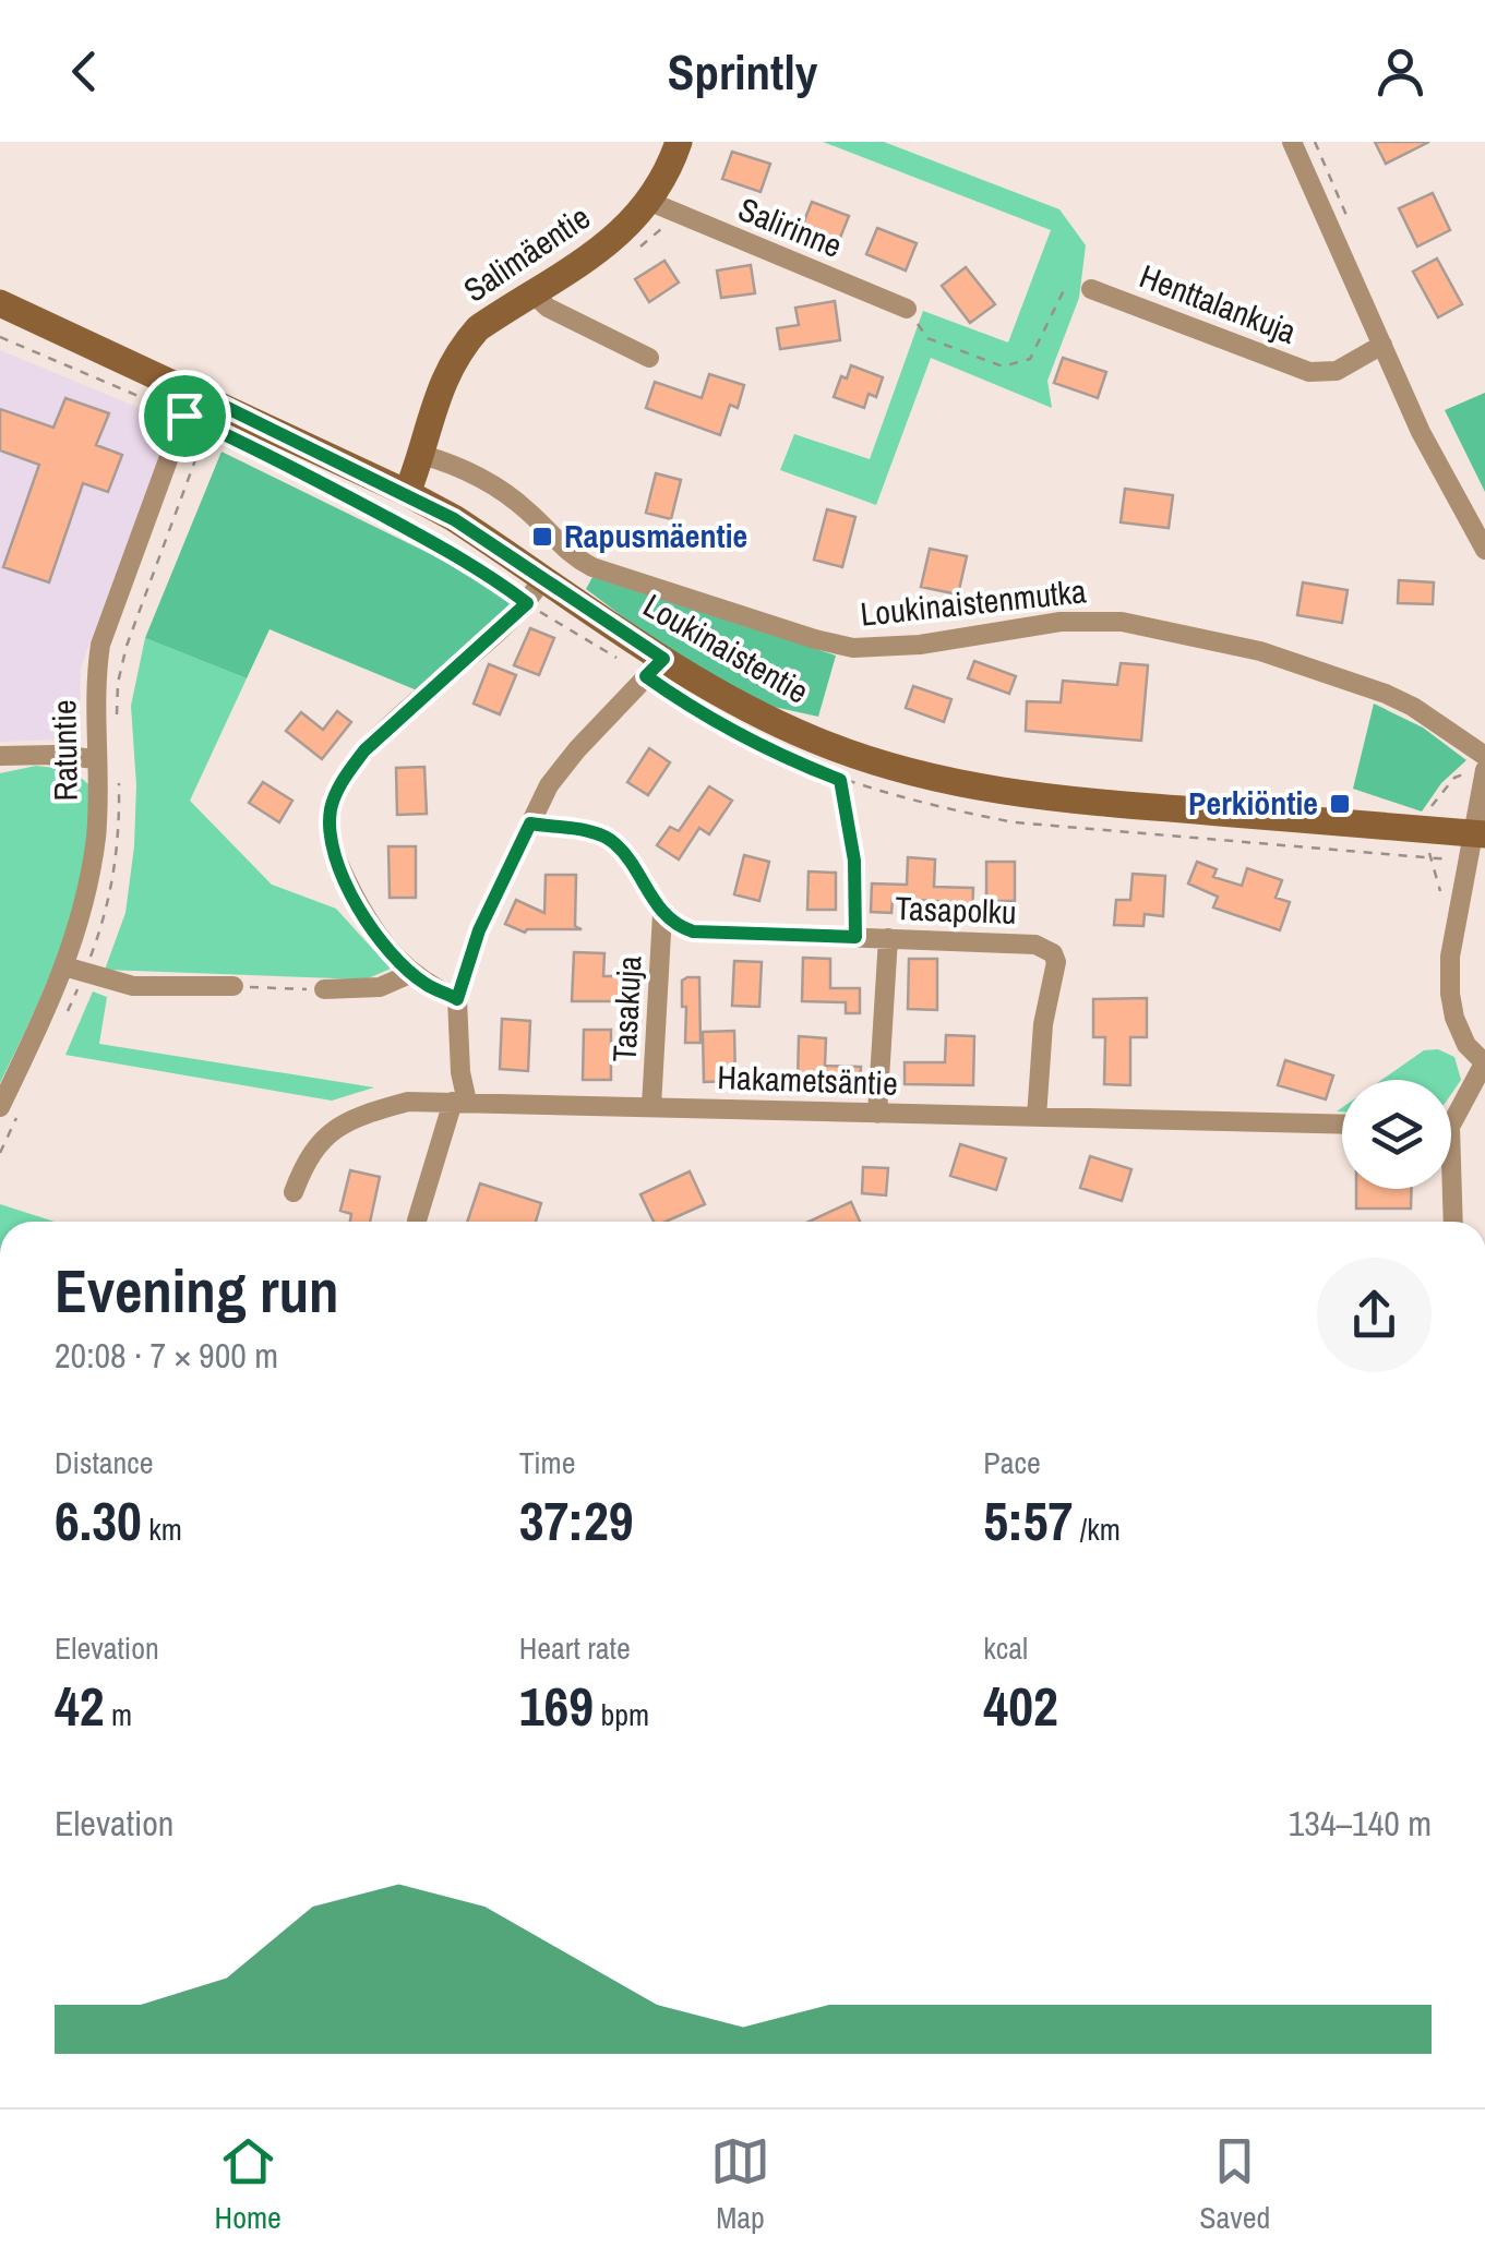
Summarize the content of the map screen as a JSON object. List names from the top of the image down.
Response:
{
  "streets": {
    "street": [
      "Salirinne",
      "Salimäentie",
      "Henttalankuja",
      "Loukinaistenmutka",
      "Loukinaistentie",
      "Ratuntie",
      "Tasapolku",
      "Tasakuja",
      "Hakametsäntie"
    ]
  },
  "crossings": [
    ["Salirinne", "Salimäentie"],
    ["Salimäentie", "Loukinaistenmutka"],
    ["Salimäentie", "Loukinaistentie"],
    ["Loukinaistentie", "Ratuntie"],
    ["Tasapolku", "Tasakuja"],
    ["Tasapolku", "Hakametsäntie"],
    ["Tasakuja", "Hakametsäntie"]
  ],
  "places": {
    "transit": ["Rapusmäentie", "Perkiöntie"]
  },
  "page": {
    "header": "Sprintly",
    "heading": ["Evening run", "20:08 · 7 × 900 m"],
    "stats": [
      ["Distance", "6.30 km"],
      ["Time", "37:29"],
      ["Pace", "5:57 /km"],
      ["Elevation", "42 m"],
      ["Heart rate", "169 bpm"],
      ["kcal", "402"]
    ],
    "chart": ["Elevation", "134–140 m"],
    "tabs": ["Home", "Map", "Saved"]
  }
}
